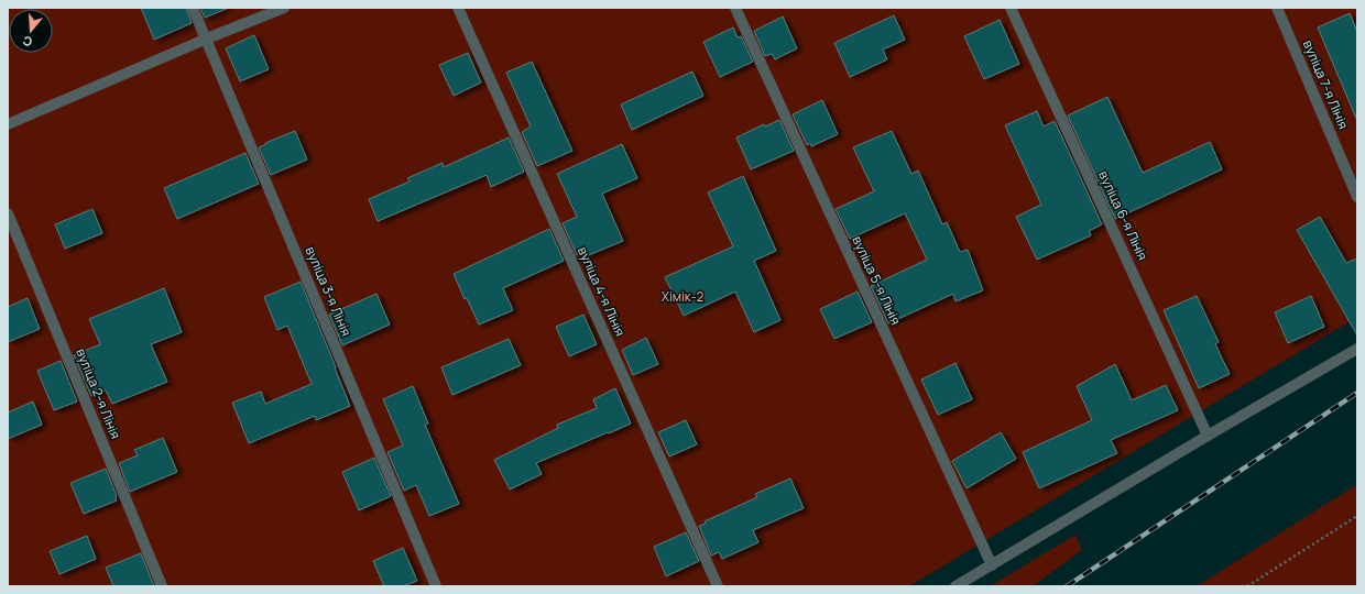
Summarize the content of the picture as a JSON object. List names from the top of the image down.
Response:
{
  "streets": {
    "street": [
      "вуліца 7-я Лінія",
      "вуліца 6-я Лінія",
      "вуліца 5-я Лінія",
      "вуліца 3-я Лінія",
      "вуліца 4-я Лінія",
      "вуліца 2-я Лінія"
    ]
  },
  "parks": ["Хімік-2"],
  "north": "bottom"
}
